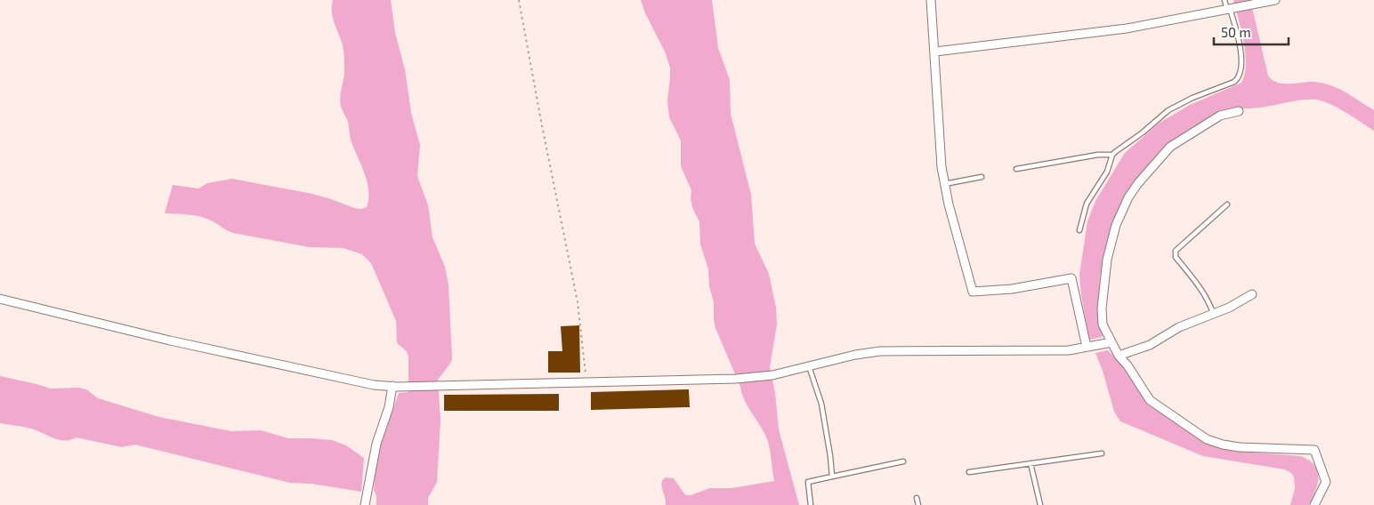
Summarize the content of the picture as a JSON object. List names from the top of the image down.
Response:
{
  "scale_bar": "50 m"
}
